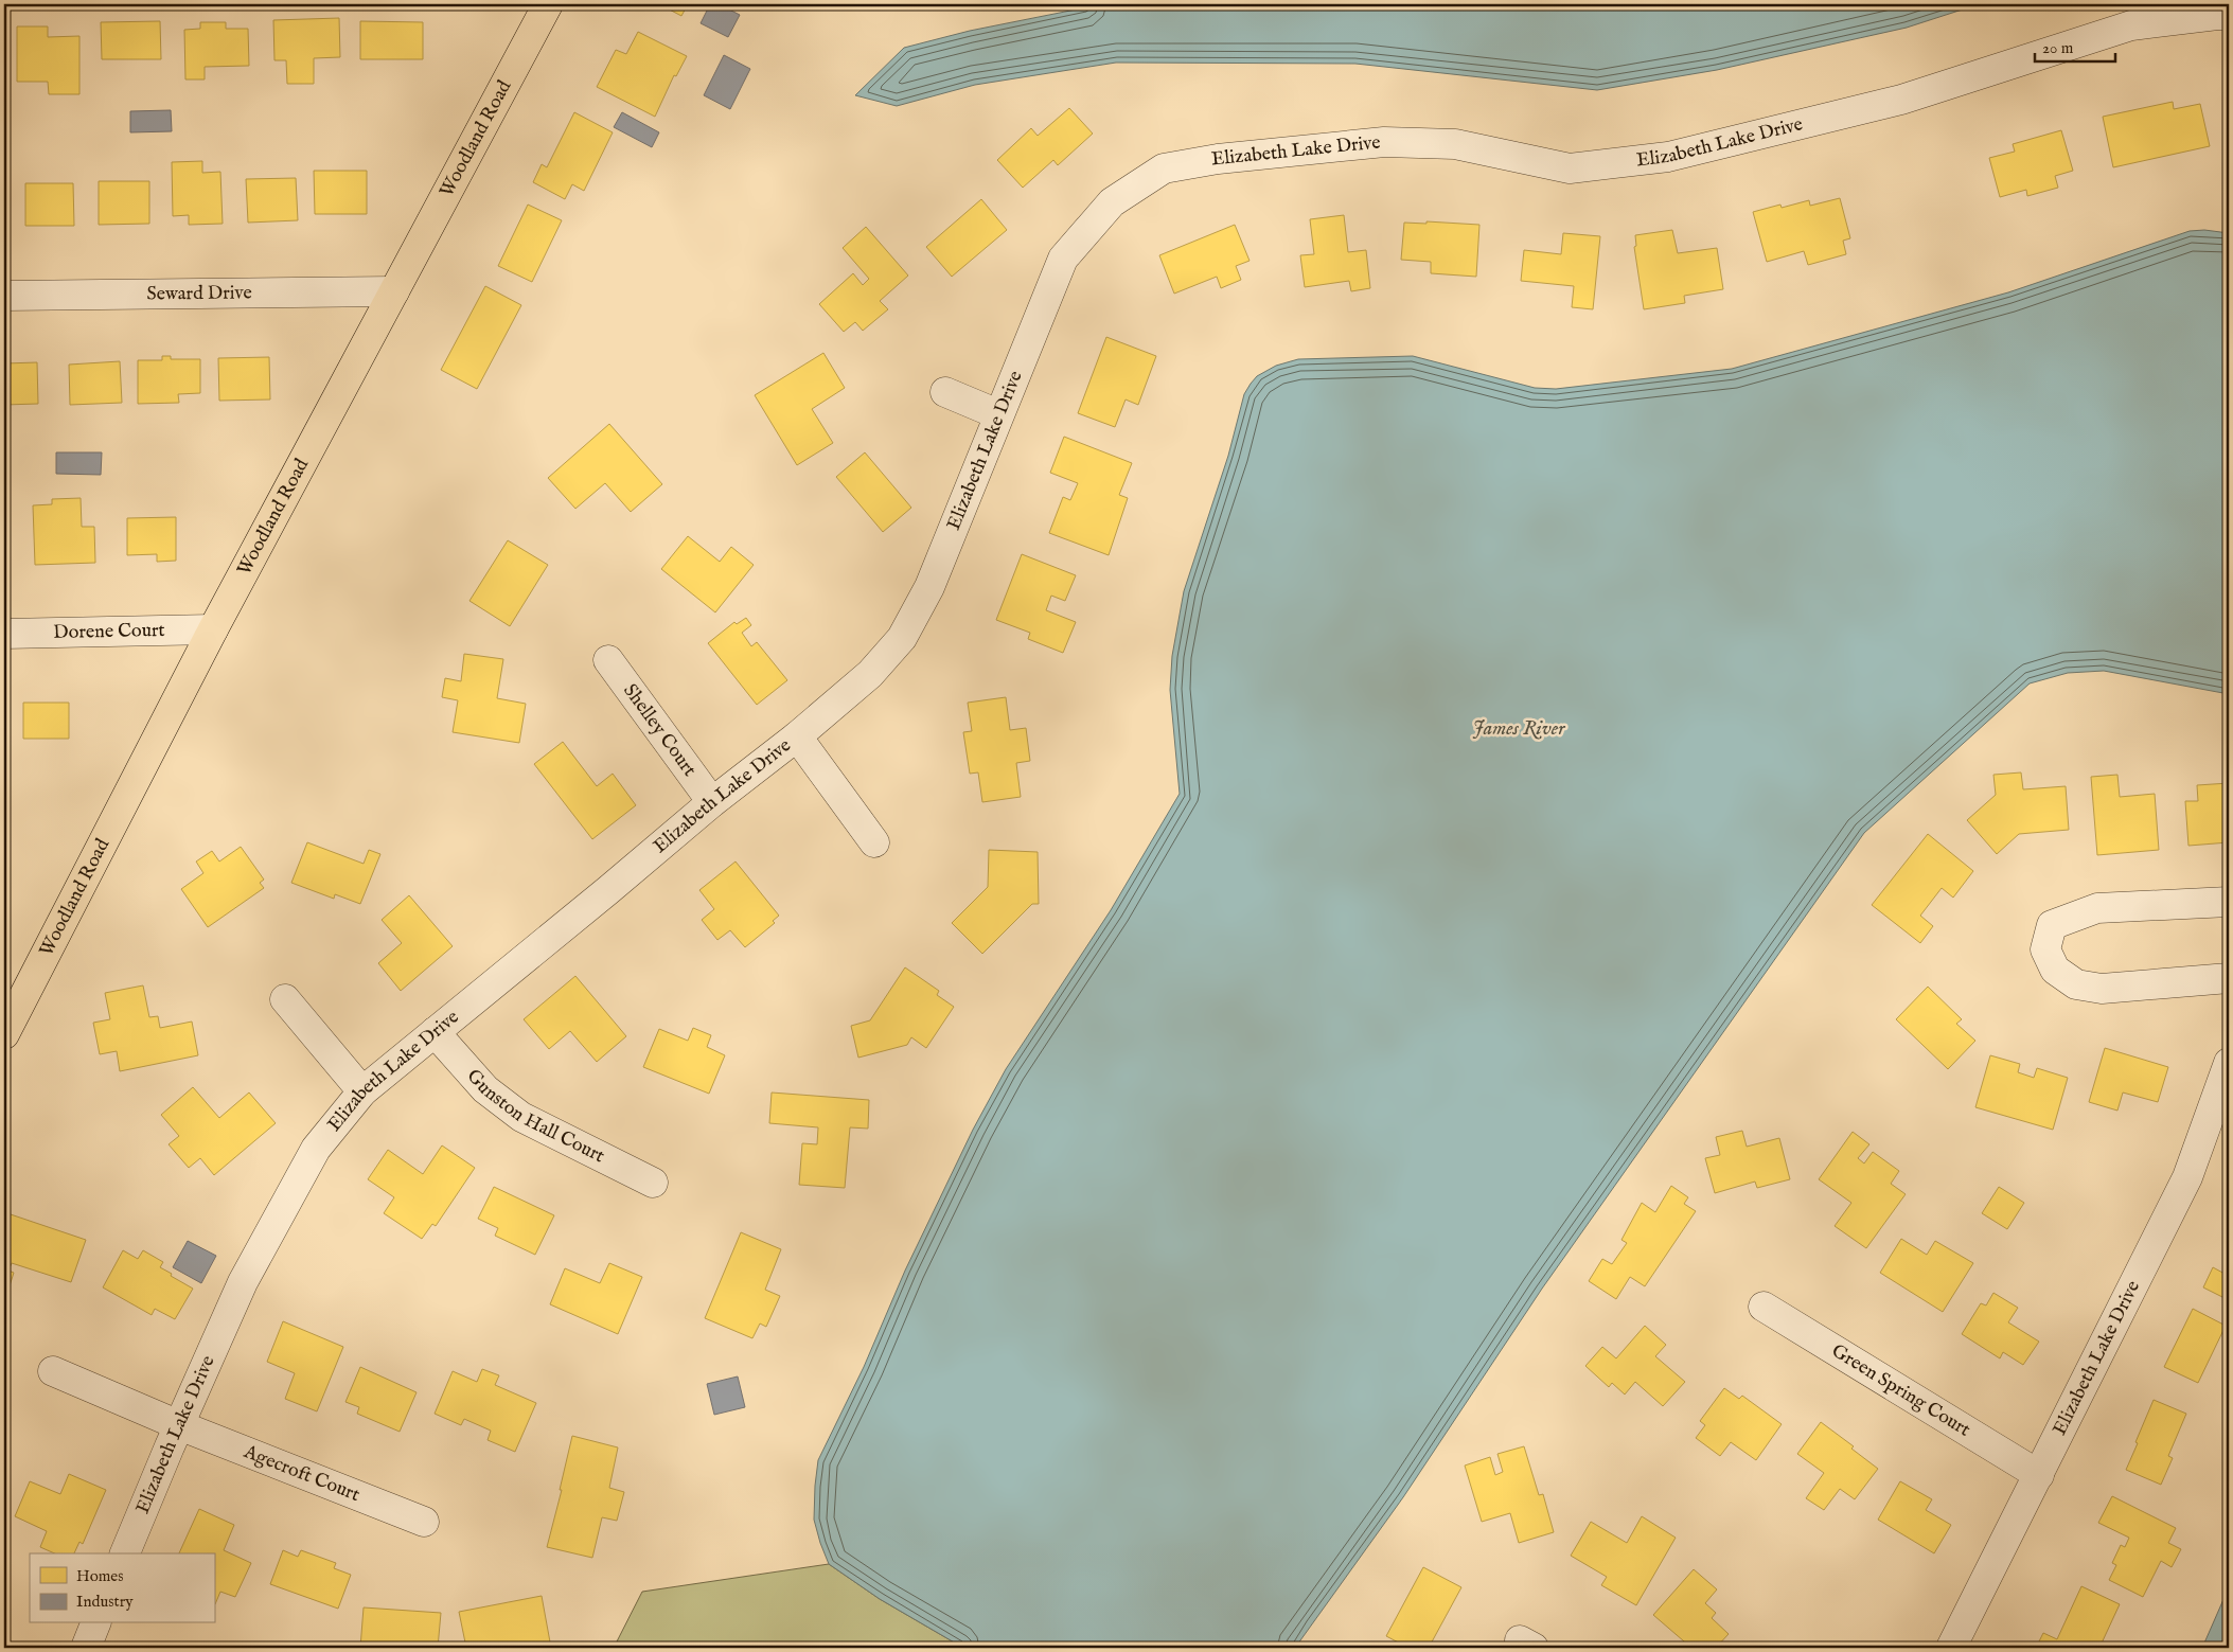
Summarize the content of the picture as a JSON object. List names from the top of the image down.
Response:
{
  "streets": {
    "main road": ["Woodland Road"],
    "street": [
      "Elizabeth Lake Drive",
      "Seward Drive",
      "Dorene Court",
      "Shelley Court",
      "Gunston Hall Court",
      "Green Spring Court",
      "Agecroft Court"
    ]
  },
  "crossings": [
    ["Woodland Road", "Seward Drive"],
    ["Woodland Road", "Dorene Court"],
    ["Elizabeth Lake Drive", "Shelley Court"],
    ["Elizabeth Lake Drive", "Gunston Hall Court"],
    ["Elizabeth Lake Drive", "Green Spring Court"],
    ["Elizabeth Lake Drive", "Agecroft Court"]
  ],
  "water": ["James River"],
  "legend": ["Homes", "Industry"],
  "scale_bar": "20 m"
}
